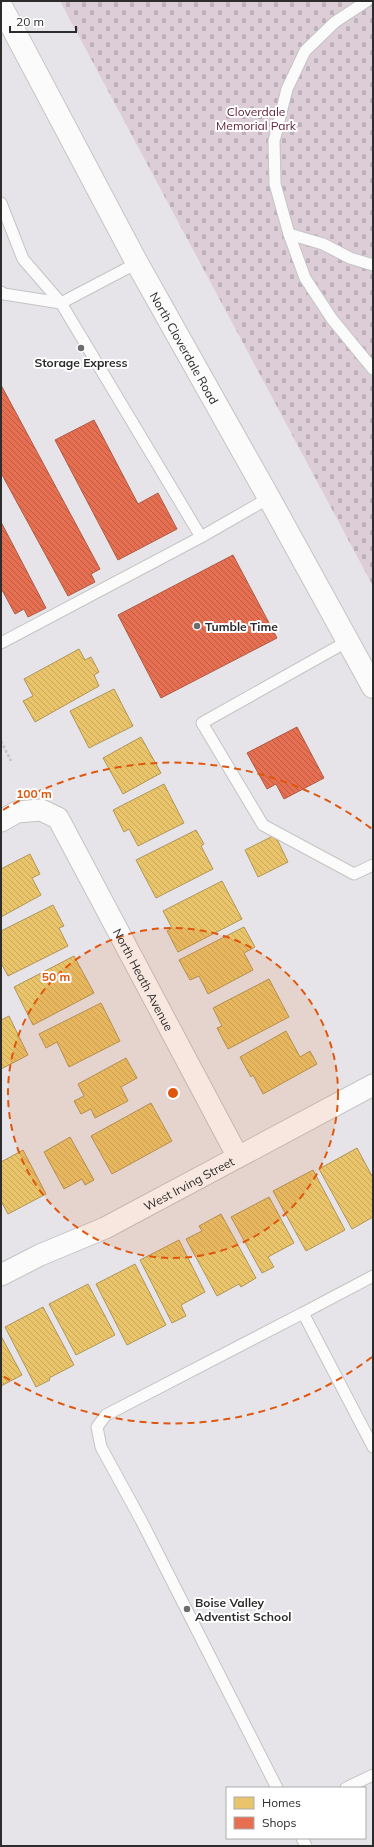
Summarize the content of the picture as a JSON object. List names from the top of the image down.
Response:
{
  "streets": {
    "main road": ["North Cloverdale Road"],
    "street": ["North Heath Avenue", "West Irving Street"]
  },
  "crossings": [
    ["North Heath Avenue", "West Irving Street"]
  ],
  "parks": ["Cloverdale Memorial Park"],
  "places": ["Storage Express", "Tumble Time", "Boise Valley Adventist School"],
  "legend": ["Homes", "Shops"],
  "scale_bar": "20 m",
  "rings": ["100 m", "50 m"]
}
